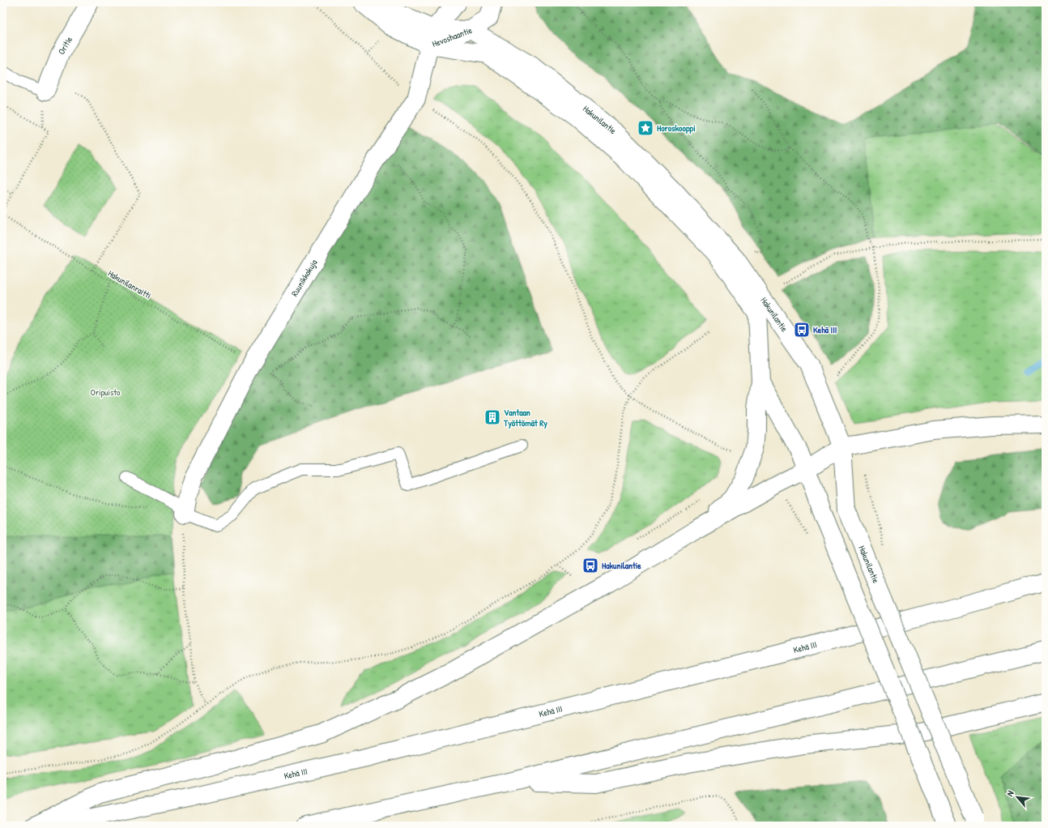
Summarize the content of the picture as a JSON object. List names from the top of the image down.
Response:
{
  "streets": {
    "main road": [
      "Hevoshaantie",
      "Oritie",
      "Hakunilantie",
      "Ruunikkokuja",
      "Kehä III"
    ],
    "path": ["Hakunilanraitti"]
  },
  "crossings": [
    ["Hevoshaantie", "Hakunilantie"],
    ["Hevoshaantie", "Ruunikkokuja"],
    ["Hakunilantie", "Ruunikkokuja"],
    ["Ruunikkokuja", "Hakunilanraitti"]
  ],
  "parks": ["Oripuisto"],
  "places": {
    "place": ["Horoskooppi"],
    "bus stop": ["Kehä III", "Hakunilantie"],
    "building": ["Vantaan Työttömät Ry"]
  },
  "north": "top left"
}
